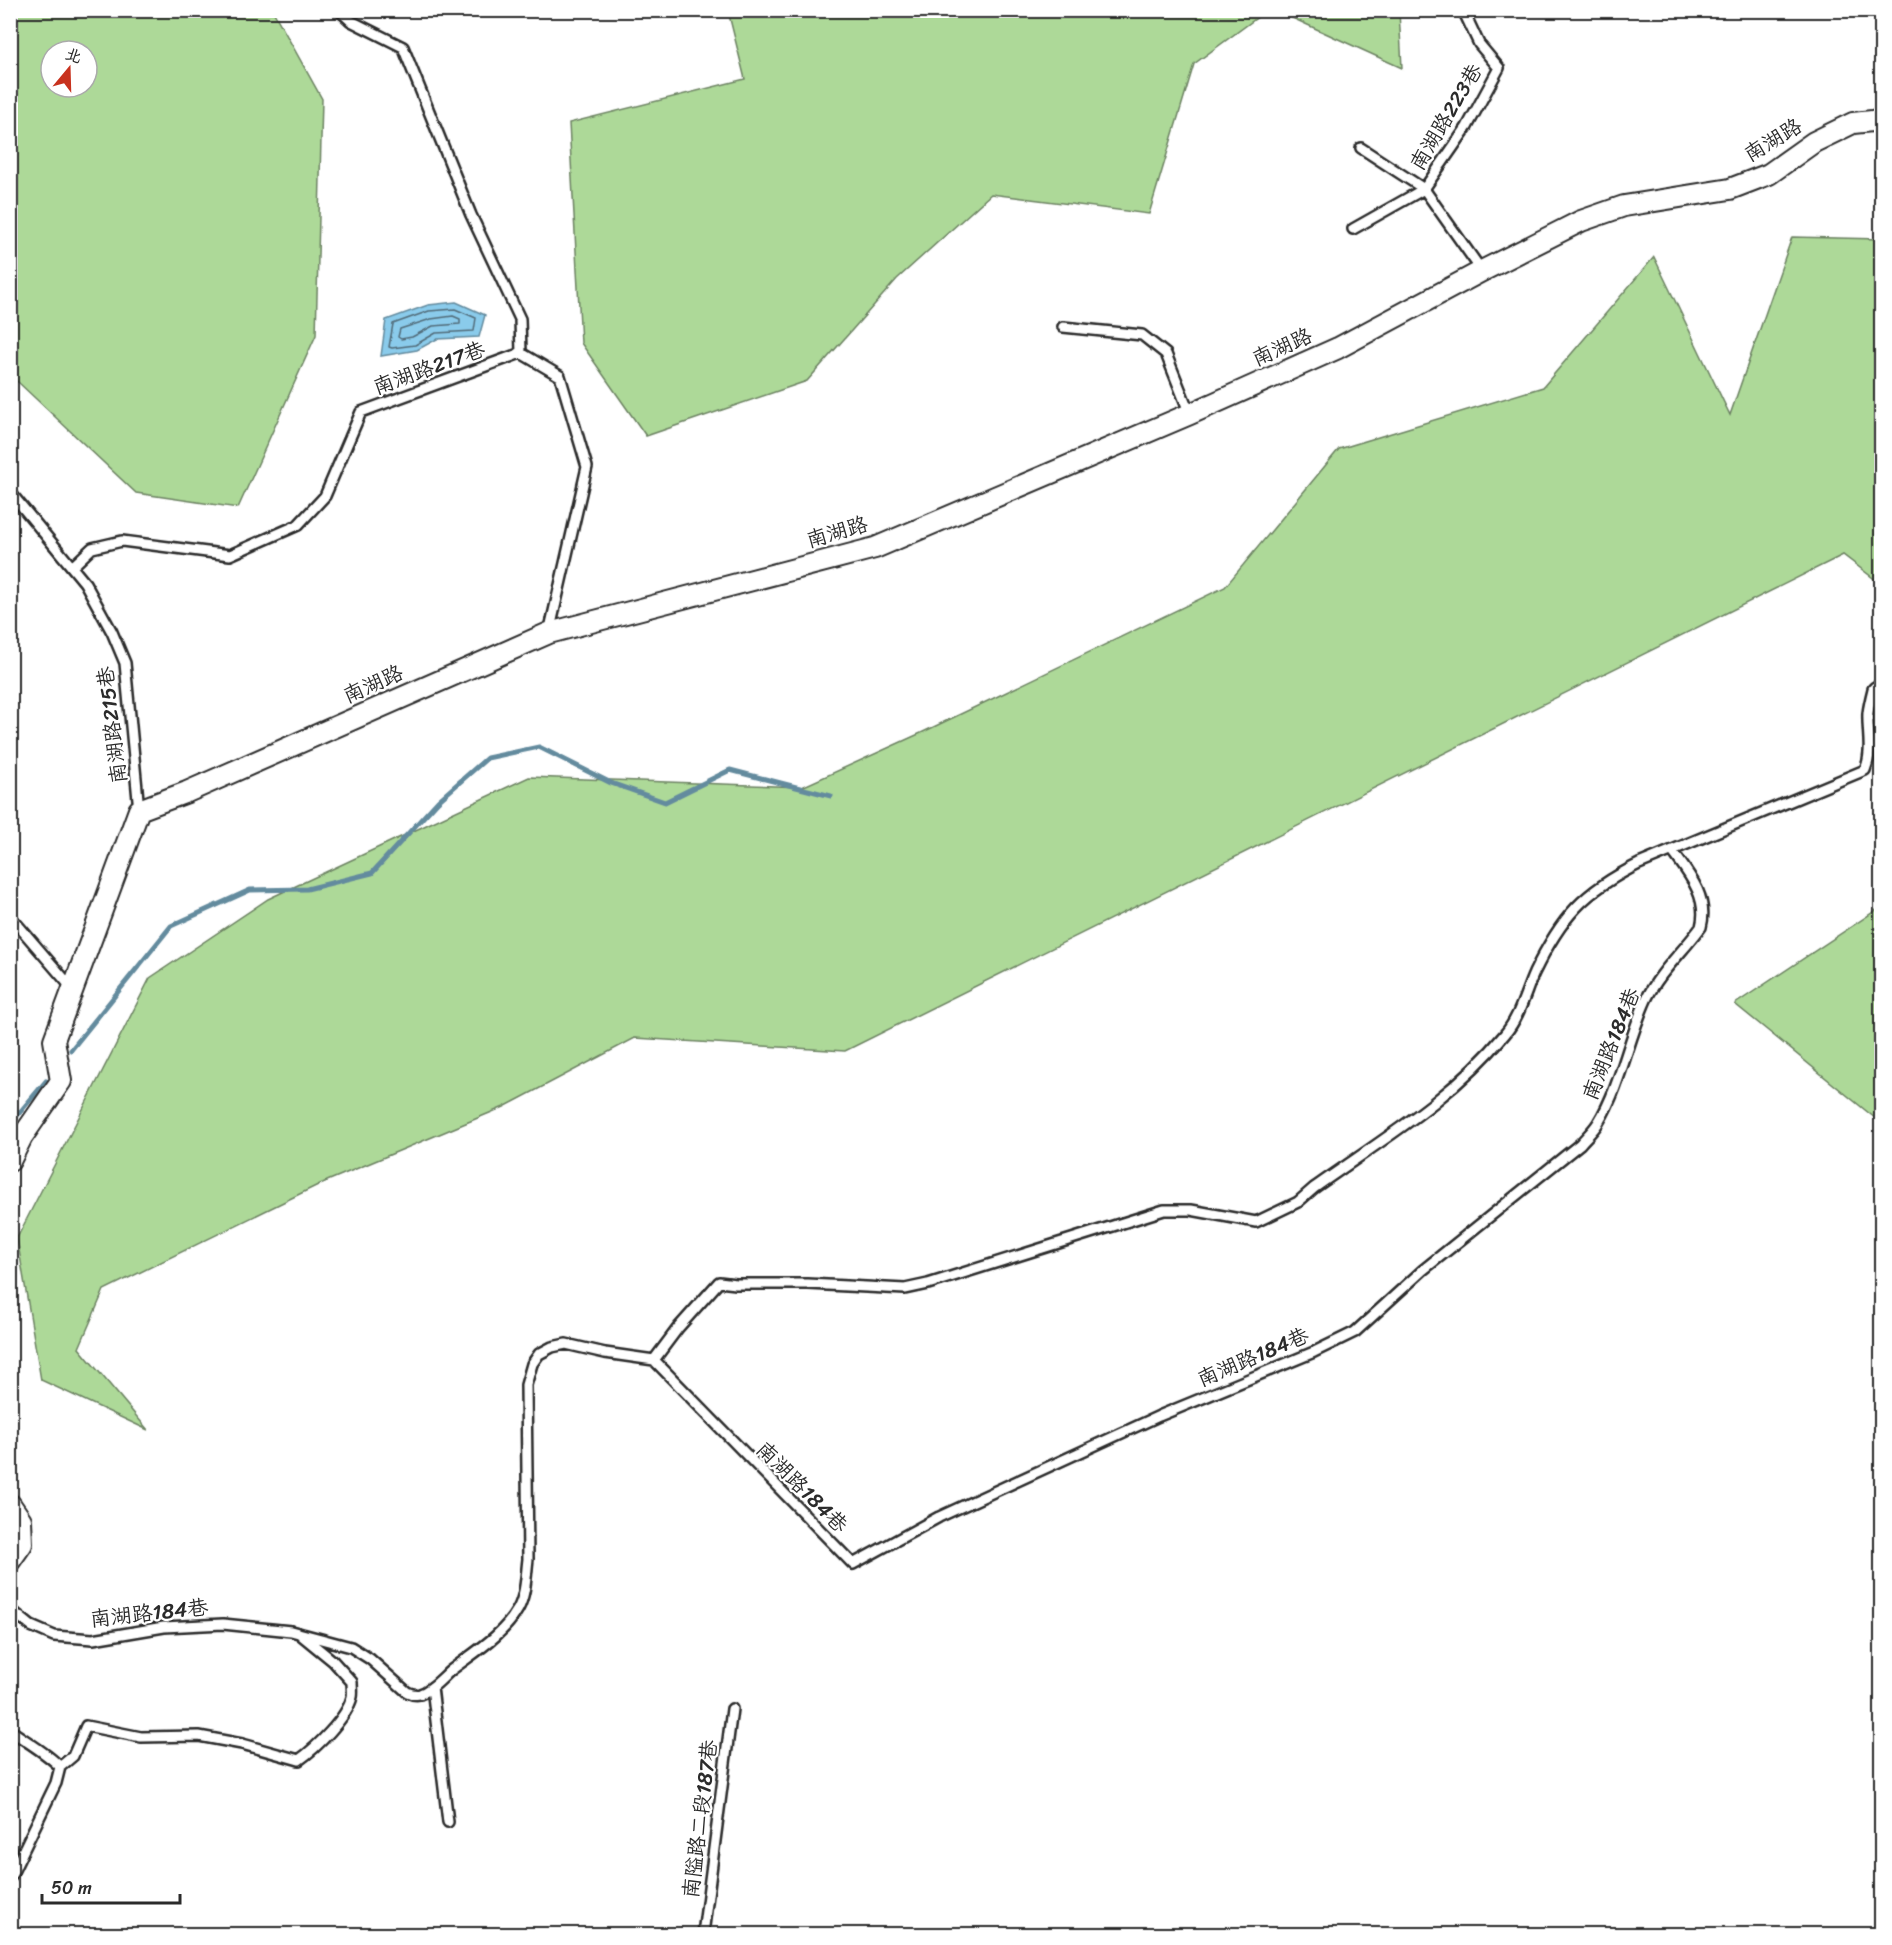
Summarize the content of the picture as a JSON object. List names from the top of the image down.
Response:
{
  "streets": {
    "street": ["南湖路"],
    "lane": [
      "南湖路223巷",
      "南湖路217巷",
      "南湖路215巷",
      "南湖路184巷",
      "南隘路二段187巷"
    ]
  },
  "crossings": [
    ["南湖路223巷", "南湖路"],
    ["南湖路", "南湖路215巷"],
    ["南湖路217巷", "南湖路215巷"]
  ],
  "scale_bar": "50 m",
  "north": "top"
}
